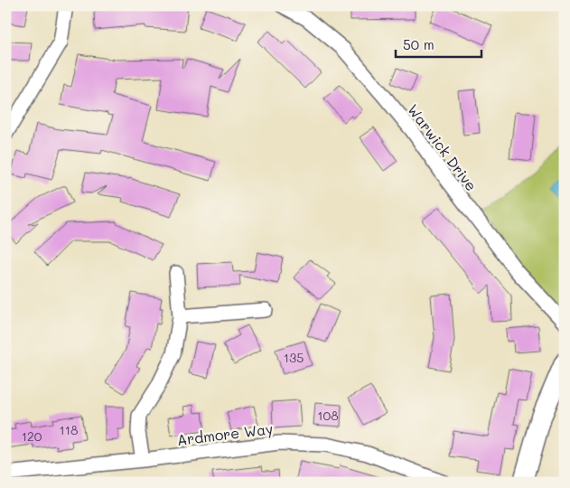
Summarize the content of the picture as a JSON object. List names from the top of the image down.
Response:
{
  "streets": {
    "street": ["Warwick Drive", "Ardmore Way"]
  },
  "house_numbers": [
    "135",
    "108",
    "118",
    "120"
  ],
  "scale_bar": "50 m"
}
